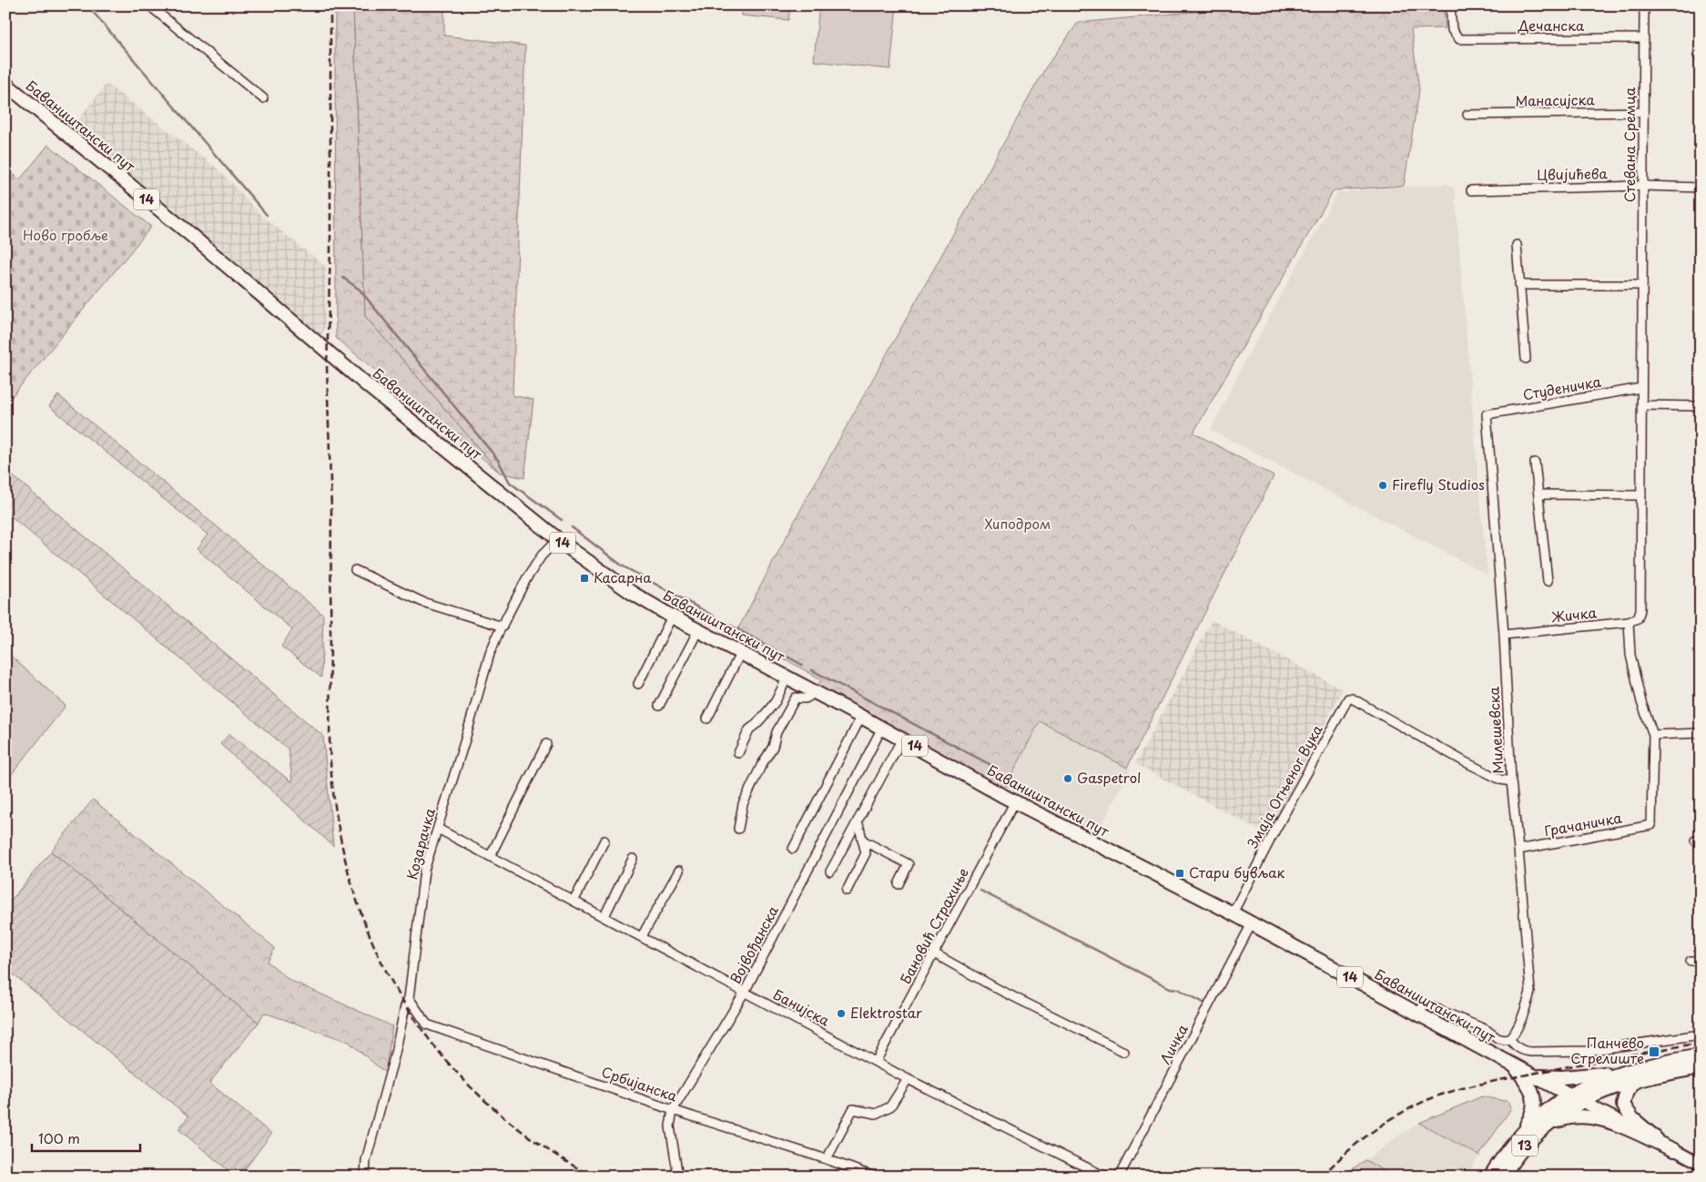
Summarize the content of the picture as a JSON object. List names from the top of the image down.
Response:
{
  "streets": {
    "main road": ["Баваништански пут", "14", "13"],
    "street": [
      "Дечанска",
      "Манасијска",
      "Стевана Сремца",
      "Цвијићева",
      "Студеничка",
      "Жичка",
      "Милешевска",
      "Змаја Огњеног Вука",
      "Грачаничка",
      "Козарачка",
      "Бановић Страхиње",
      "Војвођанска",
      "Банијска",
      "Личка",
      "Србијанска"
    ]
  },
  "crossings": [
    ["Дечанска", "Стевана Сремца"],
    ["Манасијска", "Стевана Сремца"],
    ["Баваништански пут", "14"],
    ["Баваништански пут", "Змаја Огњеног Вука"],
    ["Баваништански пут", "Козарачка"],
    ["Баваништански пут", "Бановић Страхиње"],
    ["Баваништански пут", "Војвођанска"],
    ["Баваништански пут", "Личка"],
    ["Стевана Сремца", "Цвијићева"],
    ["Стевана Сремца", "Студеничка"],
    ["Стевана Сремца", "Жичка"],
    ["14", "13"],
    ["Студеничка", "Милешевска"],
    ["Жичка", "Милешевска"],
    ["Милешевска", "Змаја Огњеног Вука"],
    ["Милешевска", "Грачаничка"],
    ["Козарачка", "Банијска"],
    ["Козарачка", "Србијанска"],
    ["Бановић Страхиње", "Банијска"],
    ["Војвођанска", "Банијска"],
    ["Војвођанска", "Србијанска"]
  ],
  "parks": ["Ново гробље", "Хиподром"],
  "places": {
    "other": ["Firefly Studios", "Gaspetrol", "Elektrostar"],
    "transit": ["Касарна", "Стари бувљак", "Панчево Стрелиште"]
  },
  "scale_bar": "100 m"
}
